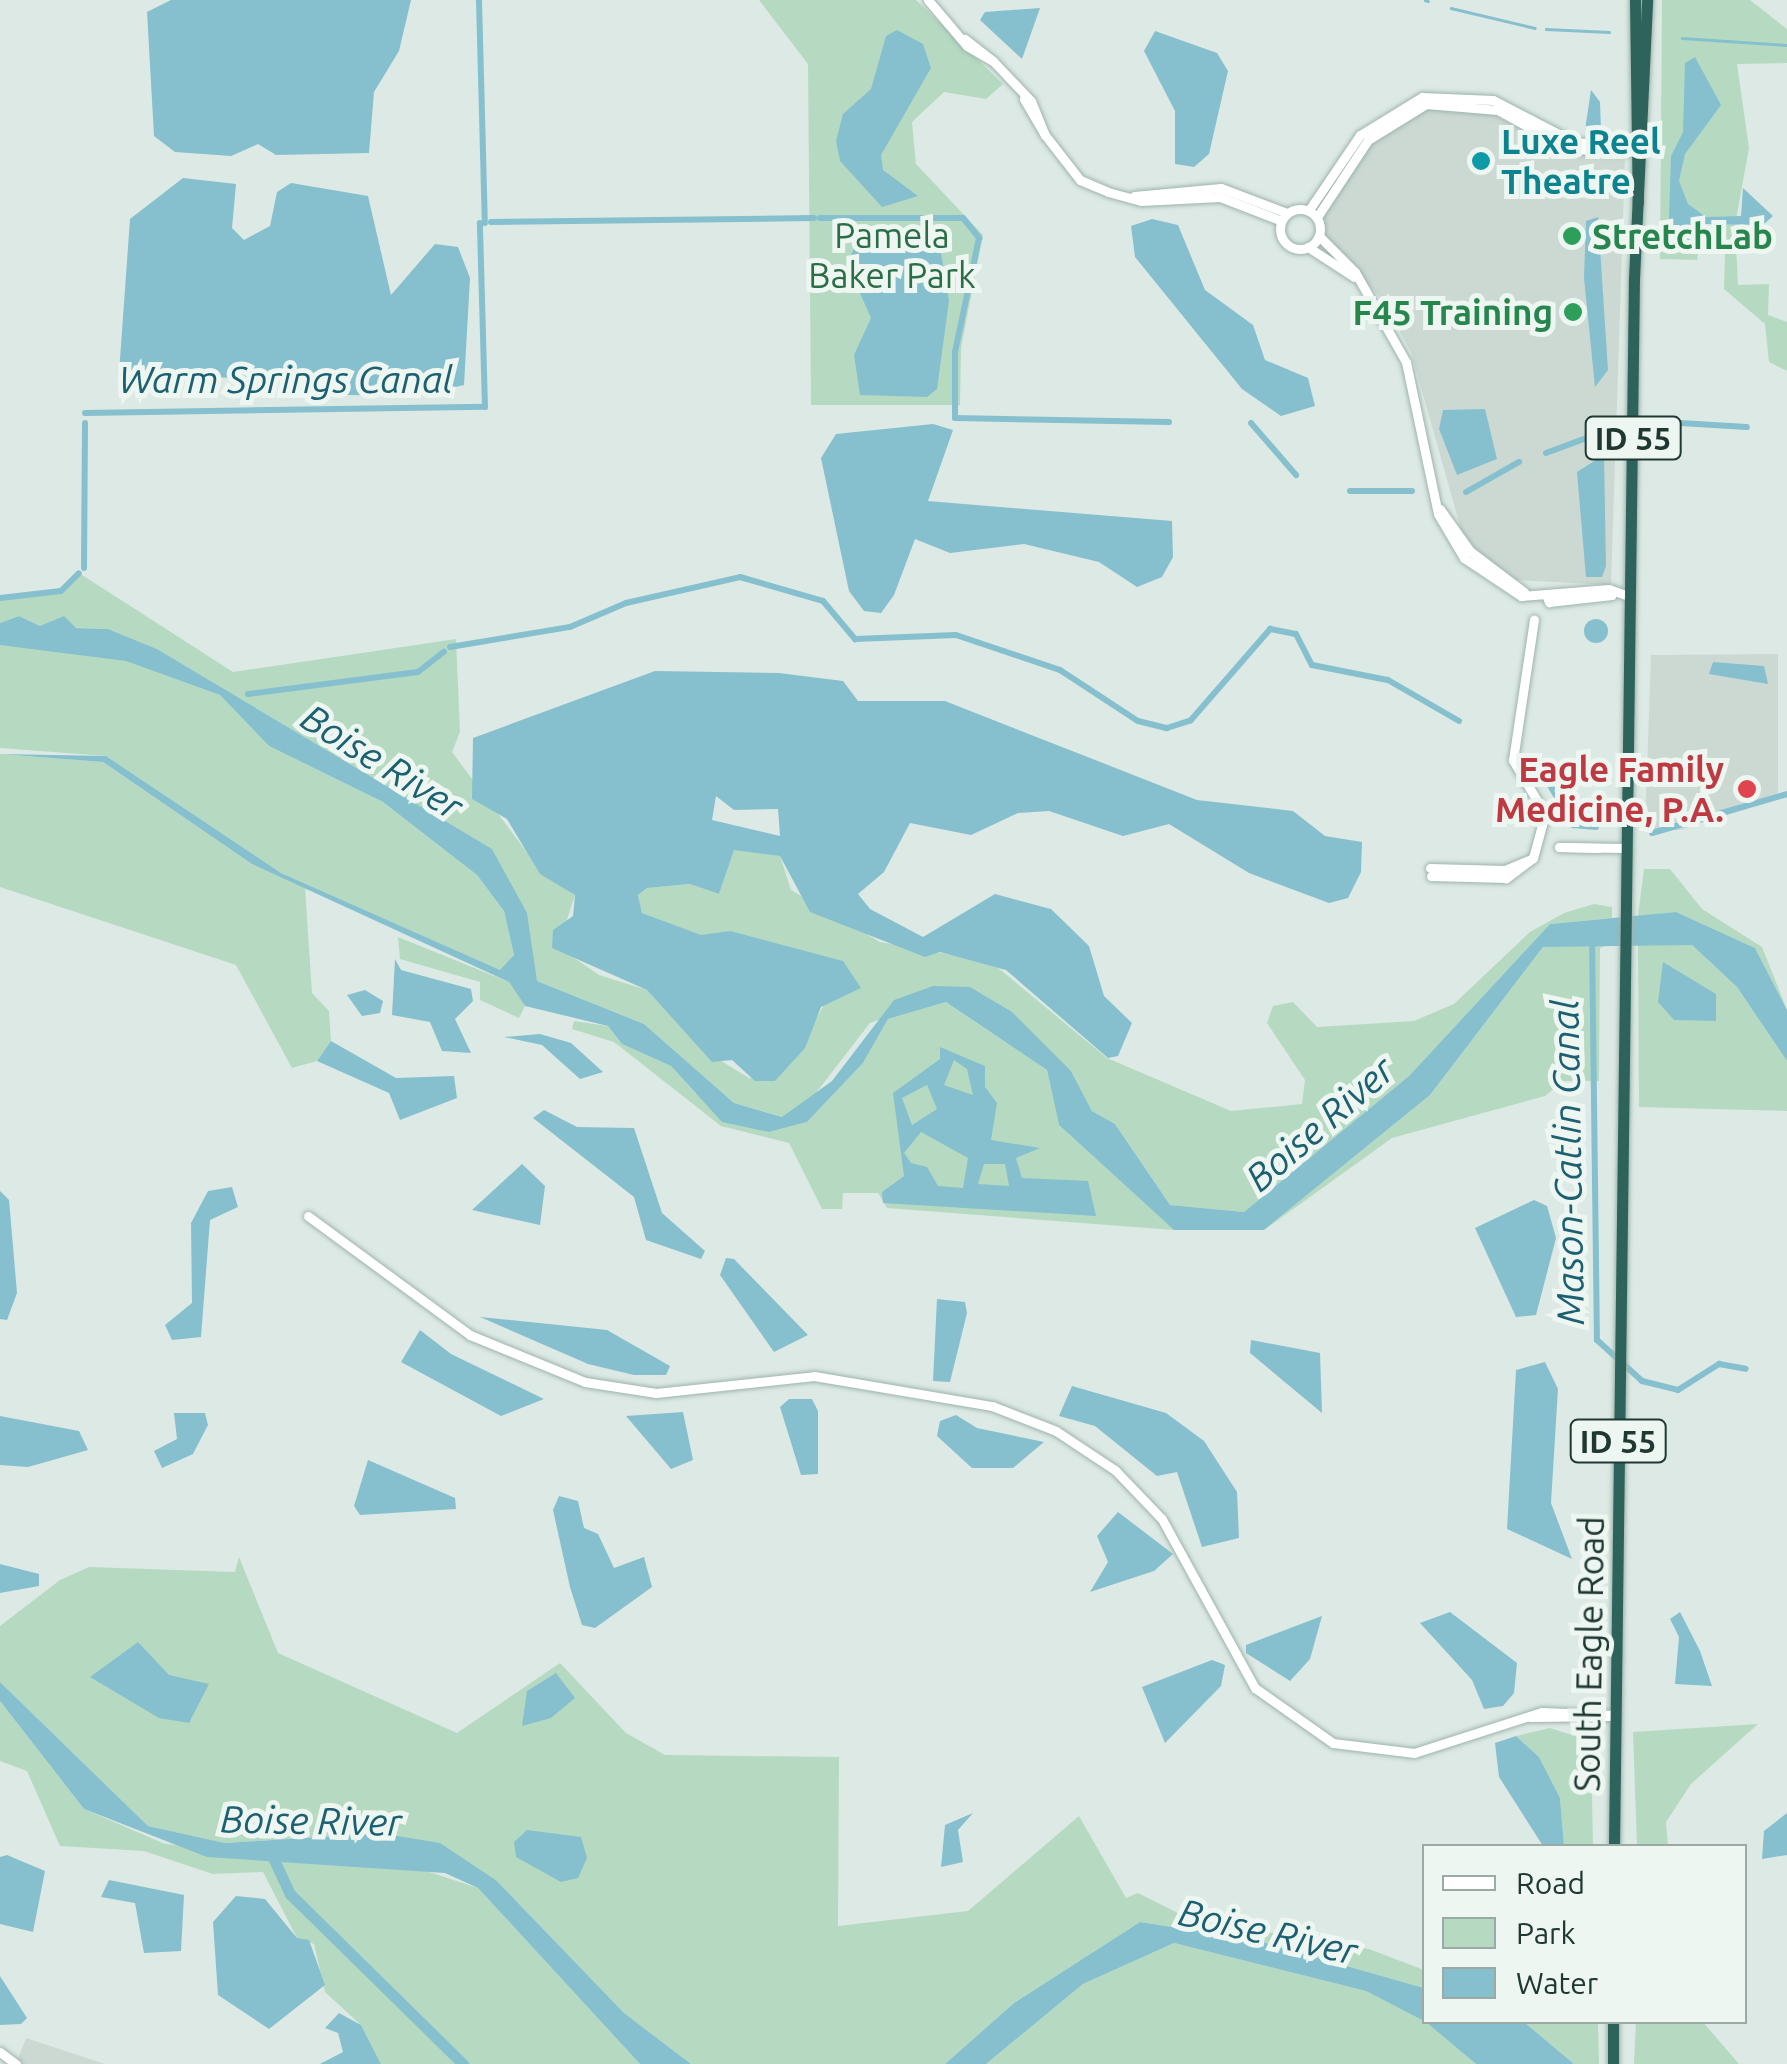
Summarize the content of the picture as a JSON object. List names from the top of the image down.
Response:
{
  "streets": {
    "highway": ["ID 55", "South Eagle Road"]
  },
  "water": ["Warm Springs Canal", "Boise River", "Mason-Catlin Canal"],
  "parks": ["Pamela Baker Park"],
  "places": [
    "Luxe Reel Theatre",
    "StretchLab",
    "F45 Training",
    "Eagle Family Medicine, P.A."
  ],
  "legend": ["Road", "Park", "Water"]
}
